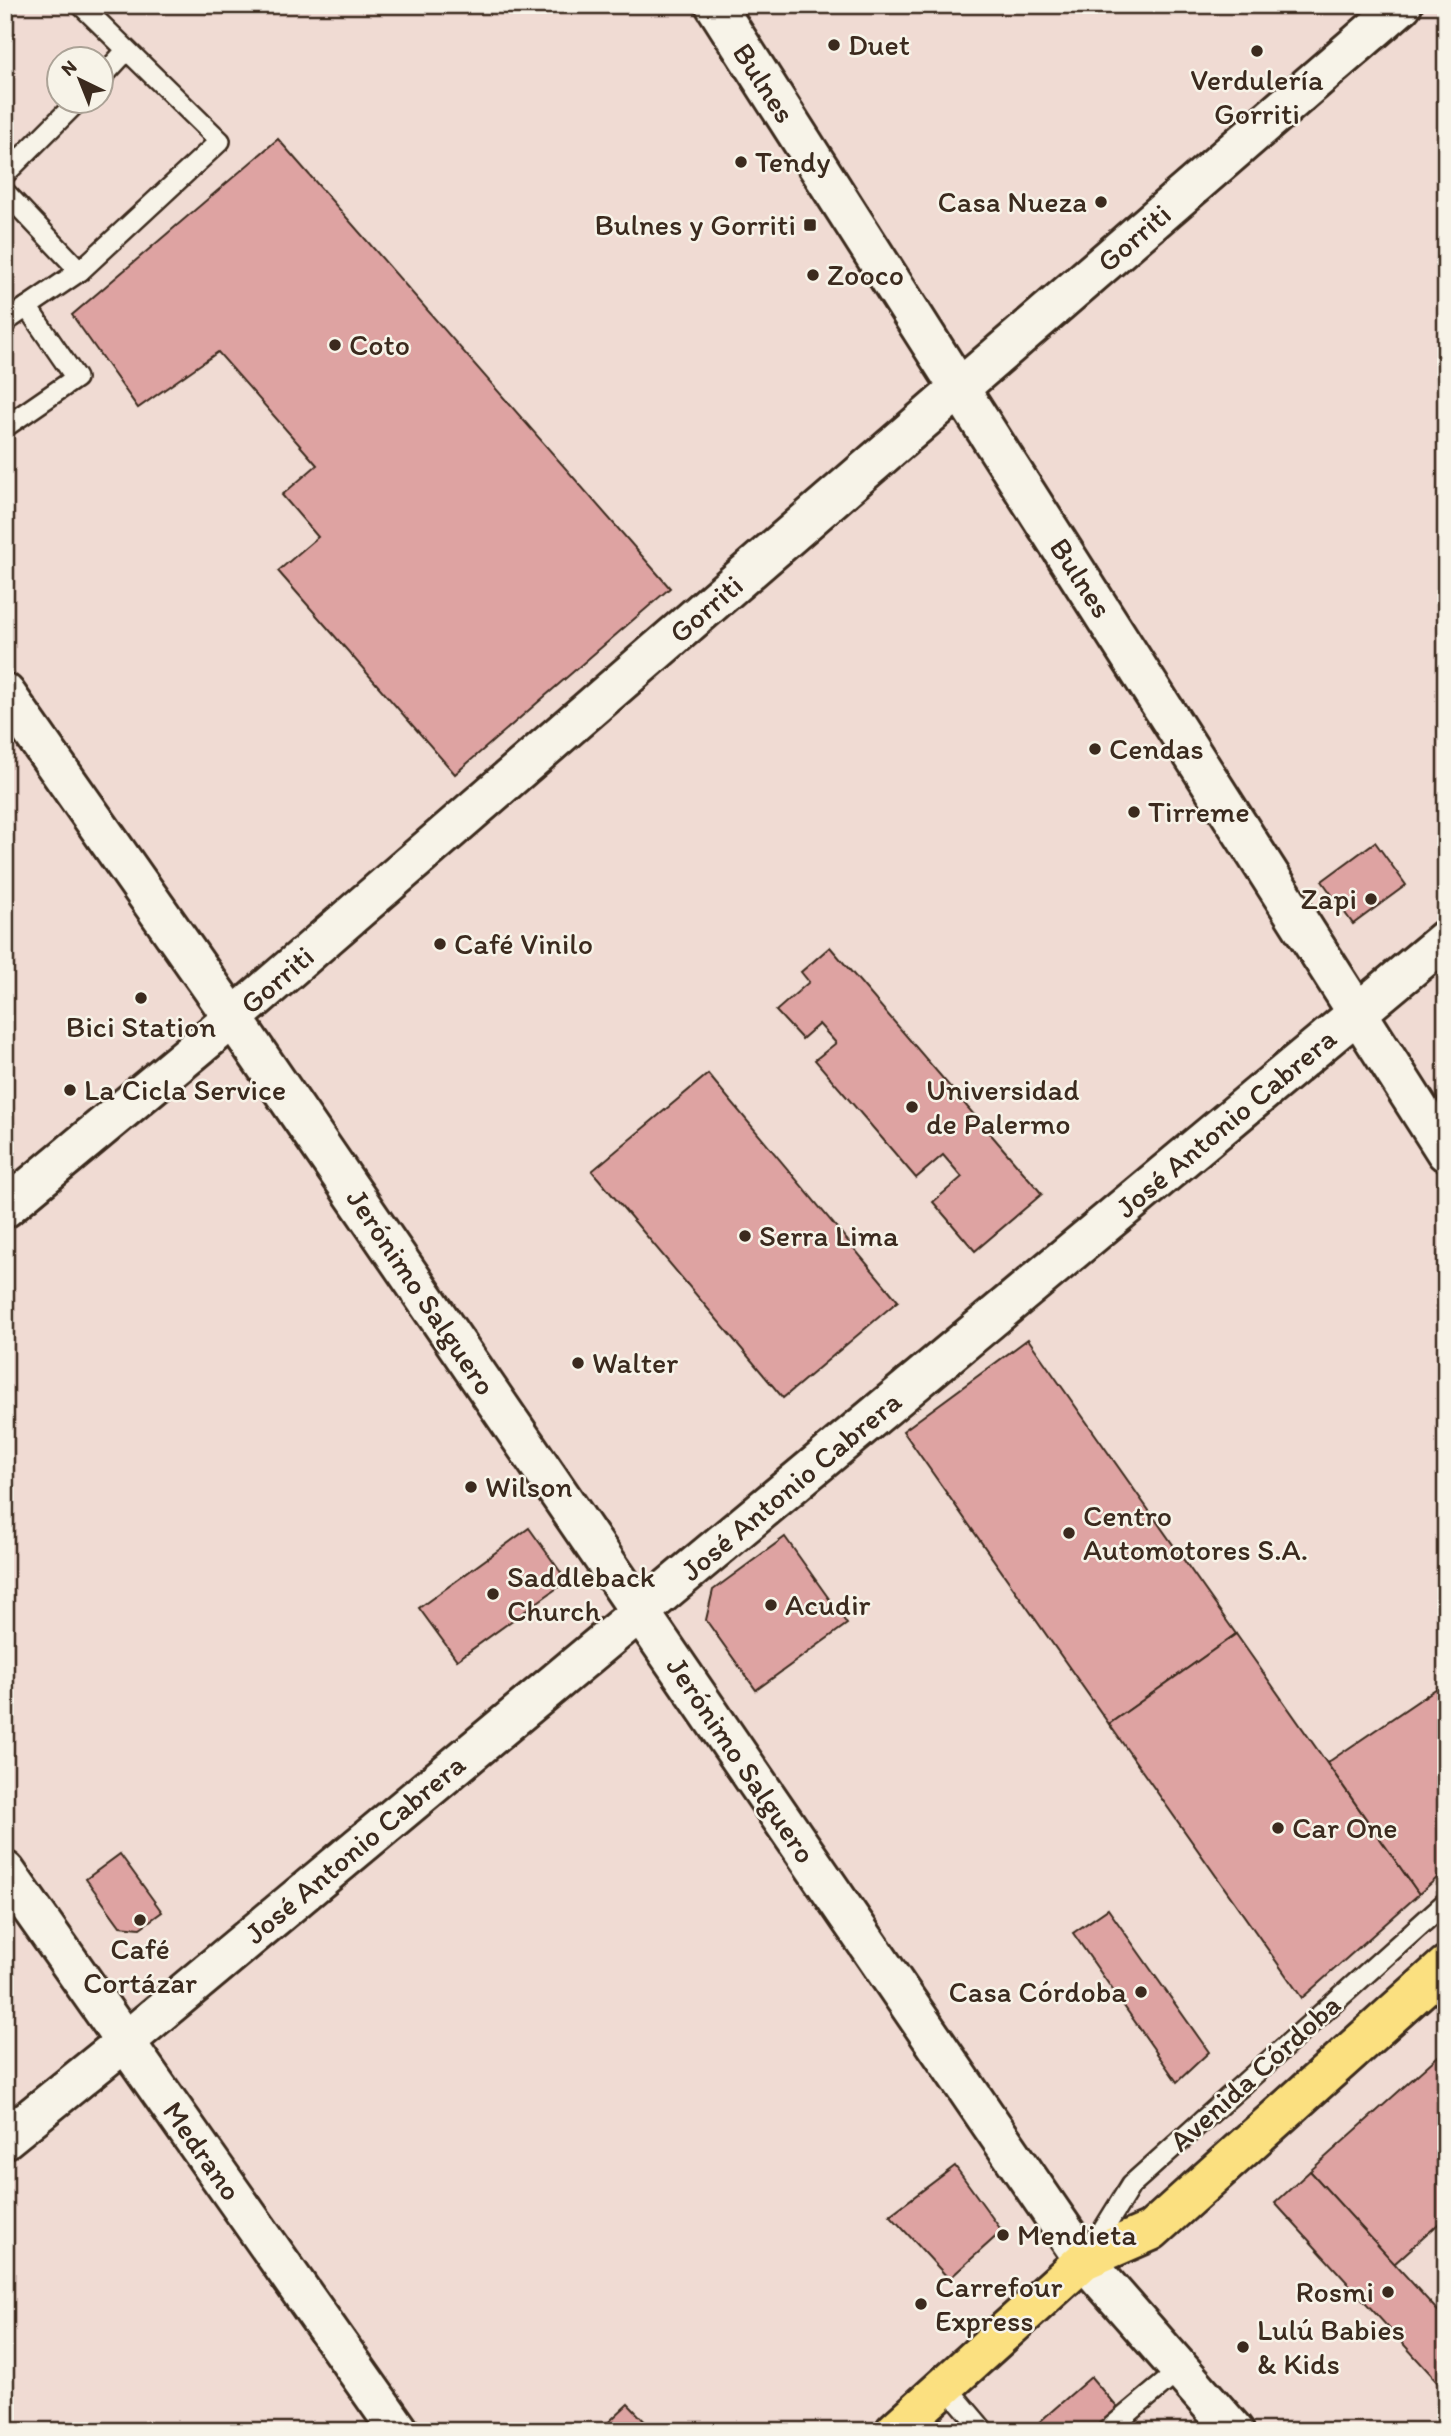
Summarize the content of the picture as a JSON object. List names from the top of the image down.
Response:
{
  "streets": {
    "main road": ["Avenida Córdoba"],
    "street": [
      "Bulnes",
      "Gorriti",
      "José Antonio Cabrera",
      "Jerónimo Salguero",
      "Medrano"
    ]
  },
  "crossings": [
    ["Bulnes", "Gorriti"],
    ["Bulnes", "José Antonio Cabrera"],
    ["Gorriti", "Jerónimo Salguero"],
    ["José Antonio Cabrera", "Jerónimo Salguero"],
    ["José Antonio Cabrera", "Medrano"],
    ["Jerónimo Salguero", "Avenida Córdoba"]
  ],
  "places": {
    "other": [
      "Duet",
      "Verdulería Gorriti",
      "Tendy",
      "Casa Nueza",
      "Zooco",
      "Coto",
      "Cendas",
      "Tirreme",
      "Zapi",
      "Café Vinilo",
      "Bici Station",
      "La Cicla Service",
      "Universidad de Palermo",
      "Serra Lima",
      "Walter",
      "Wilson",
      "Centro Automotores S.A.",
      "Saddleback Church",
      "Acudir",
      "Car One",
      "Café Cortázar",
      "Casa Córdoba",
      "Mendieta",
      "Rosmi",
      "Carrefour Express",
      "Lulú Babies & Kids"
    ],
    "transit": ["Bulnes y Gorriti"]
  },
  "north": "top left"
}
